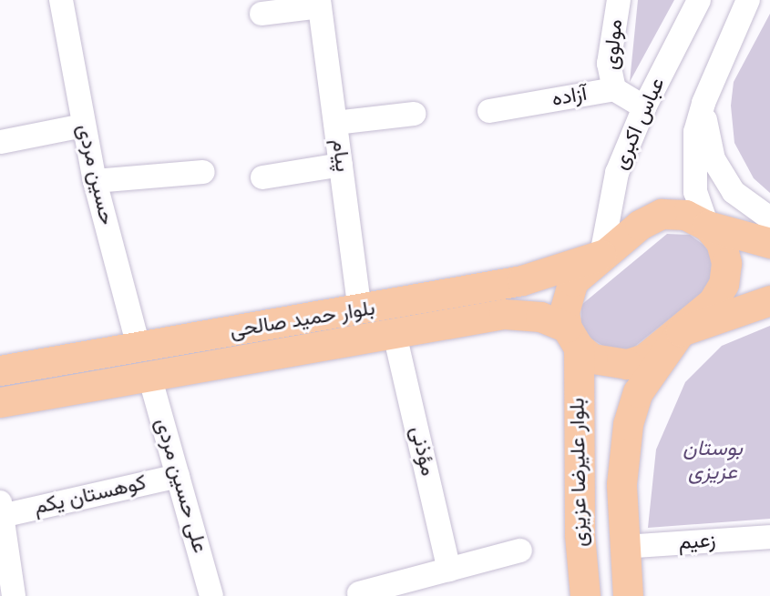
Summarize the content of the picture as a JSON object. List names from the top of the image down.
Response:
{
  "streets": {
    "main road": ["بلوار حمید صالحی", "بلوار علیرضا عزیزی"],
    "street": [
      "مولوی",
      "آزاده",
      "عباس اکبری",
      "پیام",
      "حسین مردی",
      "مؤذنی",
      "علی حسین مردی",
      "کوهستان یکم",
      "زعیم"
    ]
  },
  "crossings": [
    ["مولوی", "آزاده"],
    ["آزاده", "عباس اکبری"],
    ["عباس اکبری", "بلوار حمید صالحی"],
    ["عباس اکبری", "بلوار علیرضا عزیزی"],
    ["پیام", "بلوار حمید صالحی"],
    ["حسین مردی", "بلوار حمید صالحی"],
    ["بلوار حمید صالحی", "مؤذنی"],
    ["بلوار حمید صالحی", "بلوار علیرضا عزیزی"],
    ["بلوار حمید صالحی", "علی حسین مردی"],
    ["بلوار علیرضا عزیزی", "زعیم"],
    ["علی حسین مردی", "کوهستان یکم"]
  ],
  "parks": ["بوستان عزیزی"]
}
